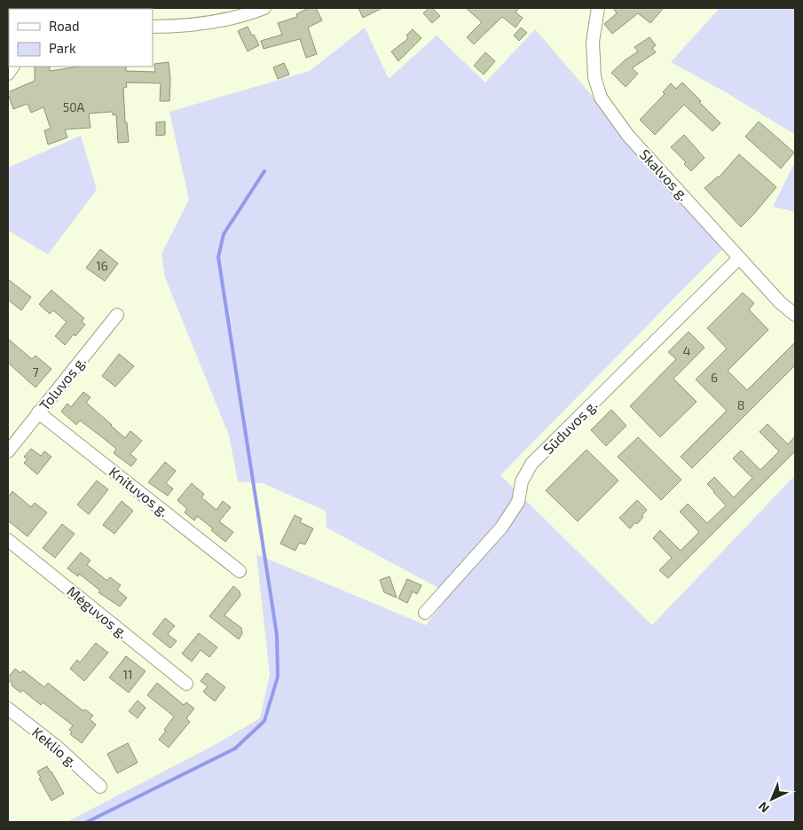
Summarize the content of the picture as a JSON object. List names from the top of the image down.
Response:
{
  "streets": {
    "street": [
      "Skalvos g.",
      "Toluvos g.",
      "Sūduvos g.",
      "Knituvos g.",
      "Mėguvos g.",
      "Keklio g."
    ]
  },
  "crossings": [
    ["Skalvos g.", "Sūduvos g."],
    ["Toluvos g.", "Knituvos g."]
  ],
  "house_numbers": [
    "50A",
    "16",
    "4",
    "7",
    "6",
    "8",
    "11"
  ],
  "legend": ["Road", "Park"],
  "north": "bottom left"
}
